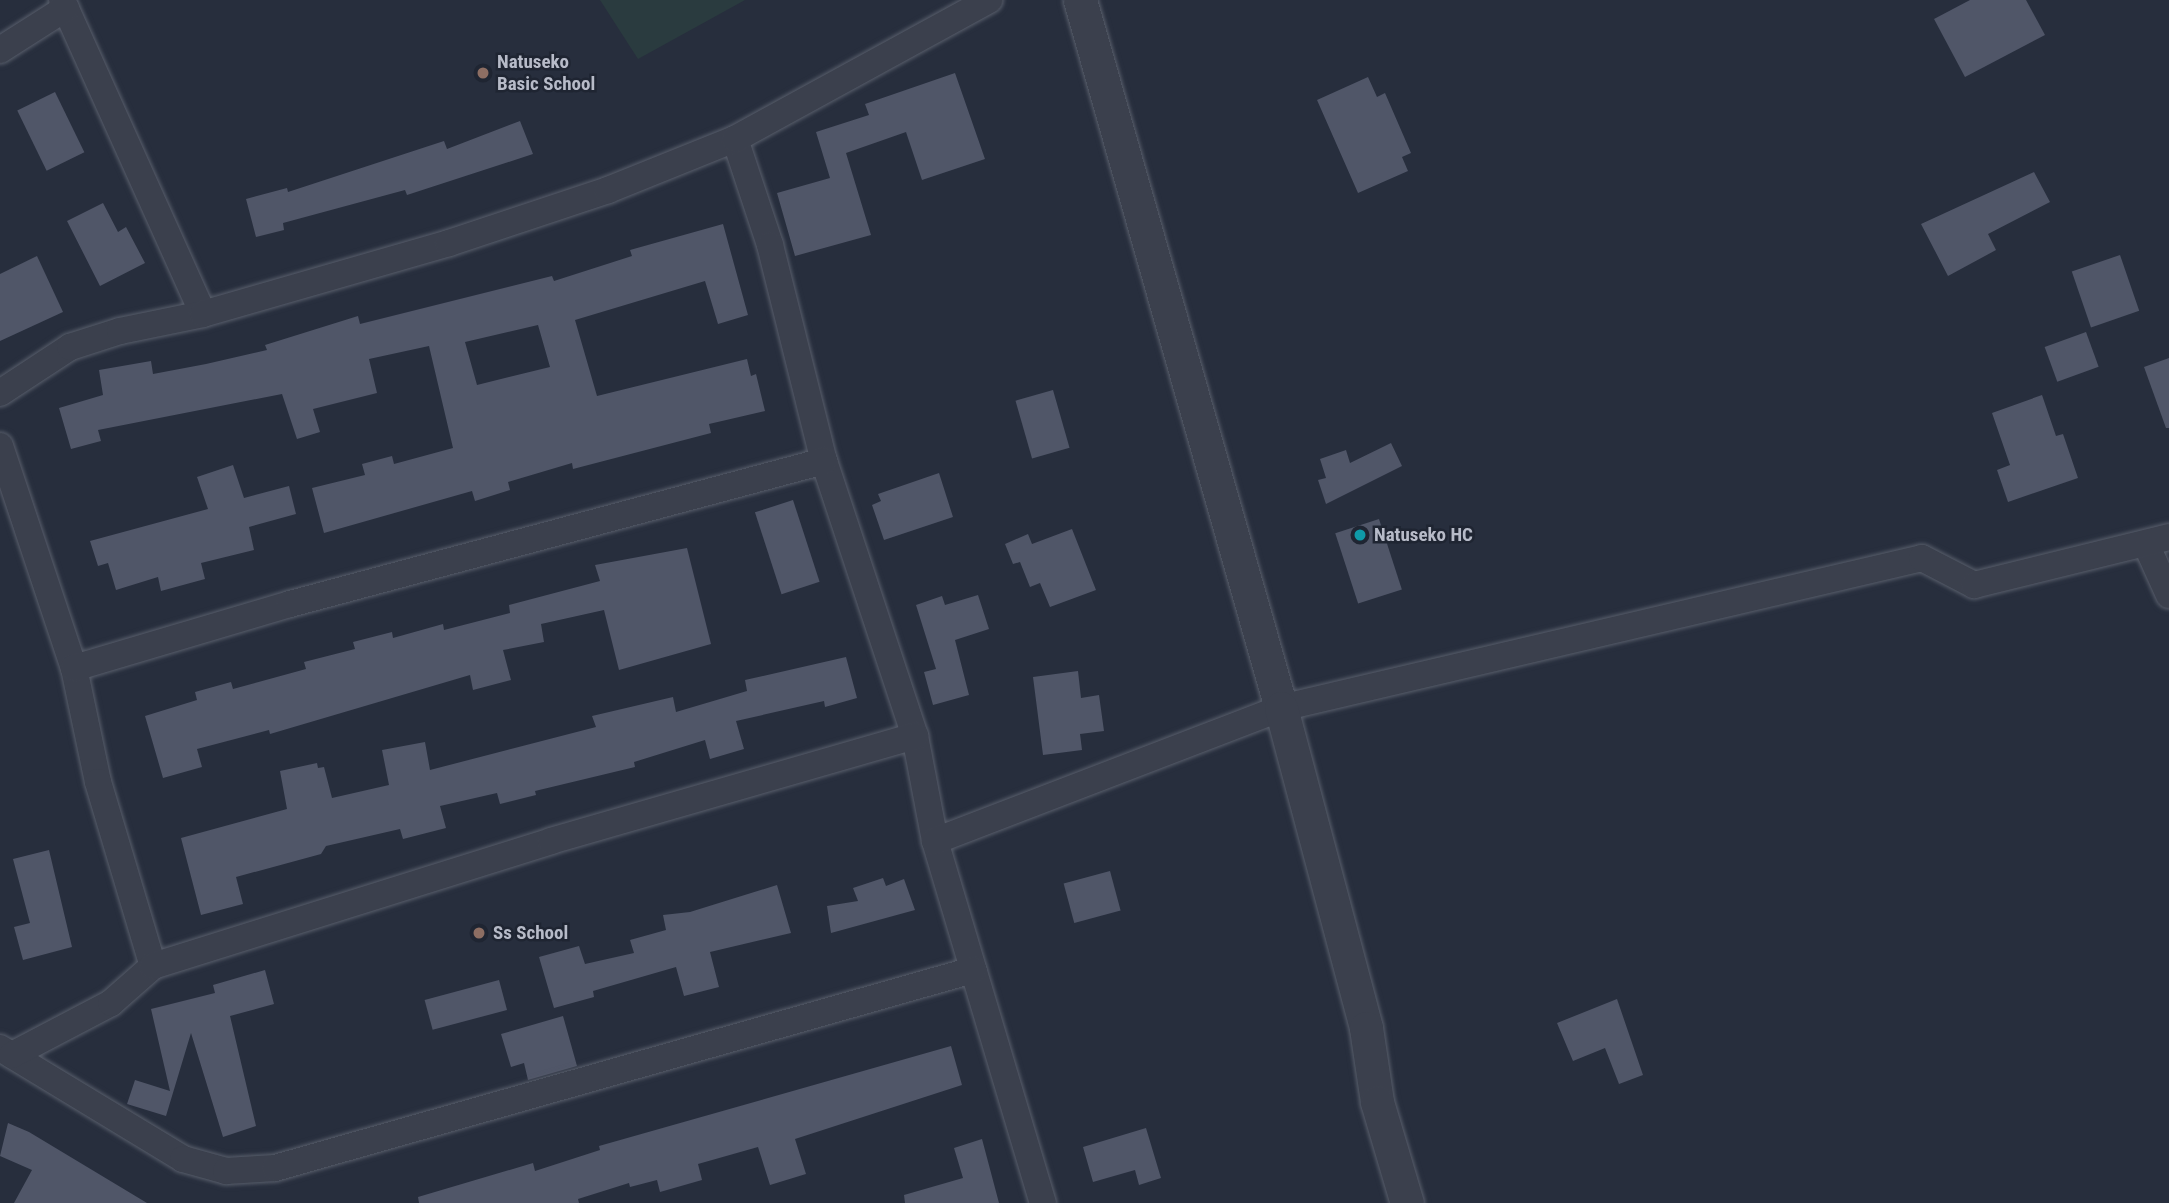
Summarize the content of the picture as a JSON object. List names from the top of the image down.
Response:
{
  "places": ["Natuseko Basic School", "Natuseko HC", "Ss School"]
}
